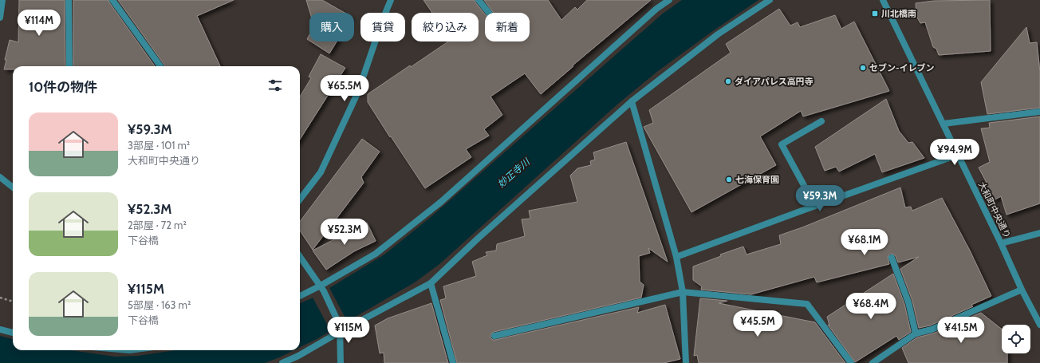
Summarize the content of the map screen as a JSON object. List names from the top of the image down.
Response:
{
  "streets": {
    "street": ["大和町中央通り"]
  },
  "water": ["妙正寺川"],
  "places": {
    "transit": ["川北橋南"],
    "other": ["セブン-イレブン", "ダイアパレス高円寺", "七海保育園"]
  },
  "page": {
    "price": [
      "¥114M",
      "¥65.5M",
      "¥94.9M",
      "¥59.3M",
      "¥52.3M",
      "¥68.1M",
      "¥68.4M",
      "¥45.5M",
      "¥115M",
      "¥41.5M"
    ],
    "chip": [
      "購入",
      "賃貸",
      "絞り込み",
      "新着"
    ],
    "heading": "10件の物件",
    "list": [
      {
        "name": "¥59.3M",
        "note": "3部屋 · 101 m² · 大和町中央通り"
      },
      {
        "name": "¥52.3M",
        "note": "2部屋 · 72 m² · 下谷橋"
      },
      {
        "name": "¥115M",
        "note": "5部屋 · 163 m² · 下谷橋"
      }
    ]
  }
}
